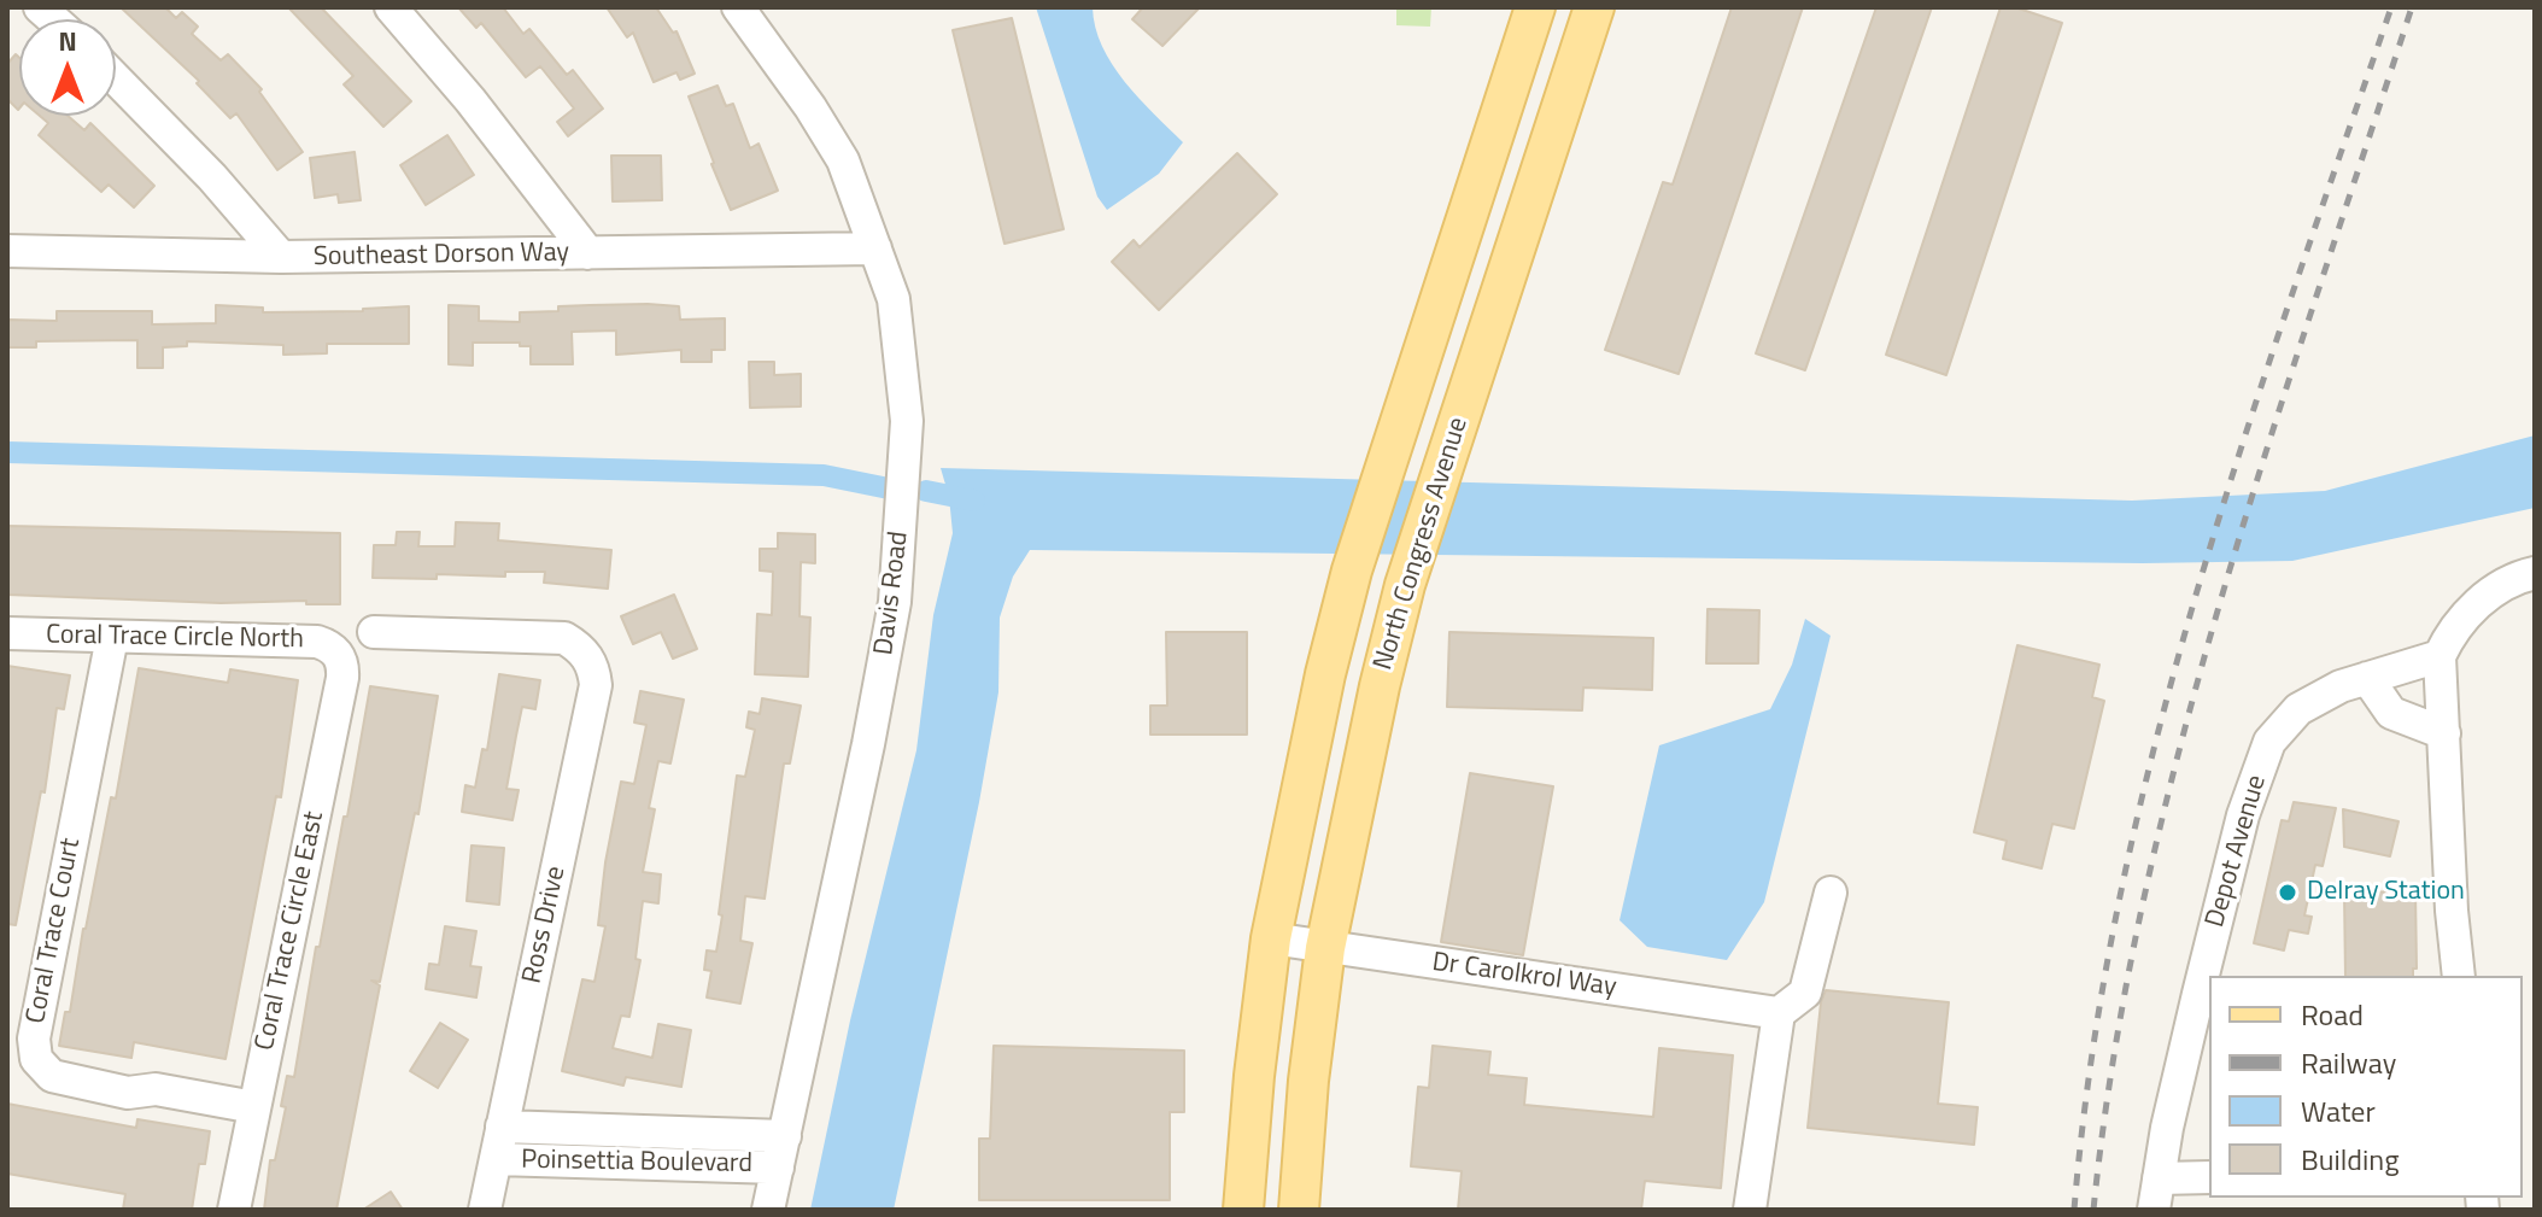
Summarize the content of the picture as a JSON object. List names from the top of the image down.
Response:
{
  "streets": {
    "main road": ["North Congress Avenue"],
    "street": [
      "Southeast Dorson Way",
      "Davis Road",
      "Coral Trace Circle North",
      "Depot Avenue",
      "Ross Drive",
      "Coral Trace Court",
      "Coral Trace Circle East",
      "Dr Carolkrol Way",
      "Poinsettia Boulevard"
    ]
  },
  "crossings": [
    ["Southeast Dorson Way", "Davis Road"],
    ["North Congress Avenue", "Dr Carolkrol Way"],
    ["Davis Road", "Poinsettia Boulevard"],
    ["Coral Trace Circle North", "Coral Trace Court"],
    ["Coral Trace Circle North", "Coral Trace Circle East"],
    ["Ross Drive", "Poinsettia Boulevard"],
    ["Coral Trace Court", "Coral Trace Circle East"]
  ],
  "places": ["Delray Station"],
  "legend": [
    "Road",
    "Railway",
    "Water",
    "Building"
  ],
  "north": "top"
}
